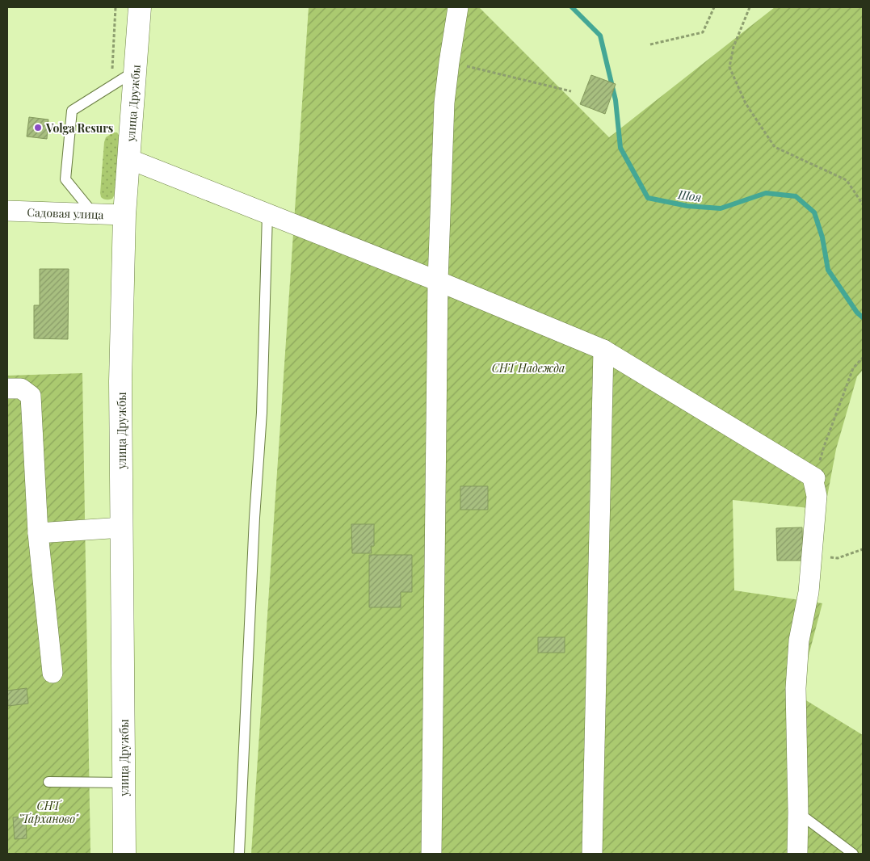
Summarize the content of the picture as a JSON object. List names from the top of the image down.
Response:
{
  "streets": {
    "main road": ["улица Дружбы"],
    "street": ["Садовая улица"]
  },
  "crossings": [
    ["улица Дружбы", "Садовая улица"]
  ],
  "water": ["Шоя"],
  "parks": ["СНТ Надежда", "СНТ \"Тарханово\""],
  "places": ["Volga Resurs"]
}
